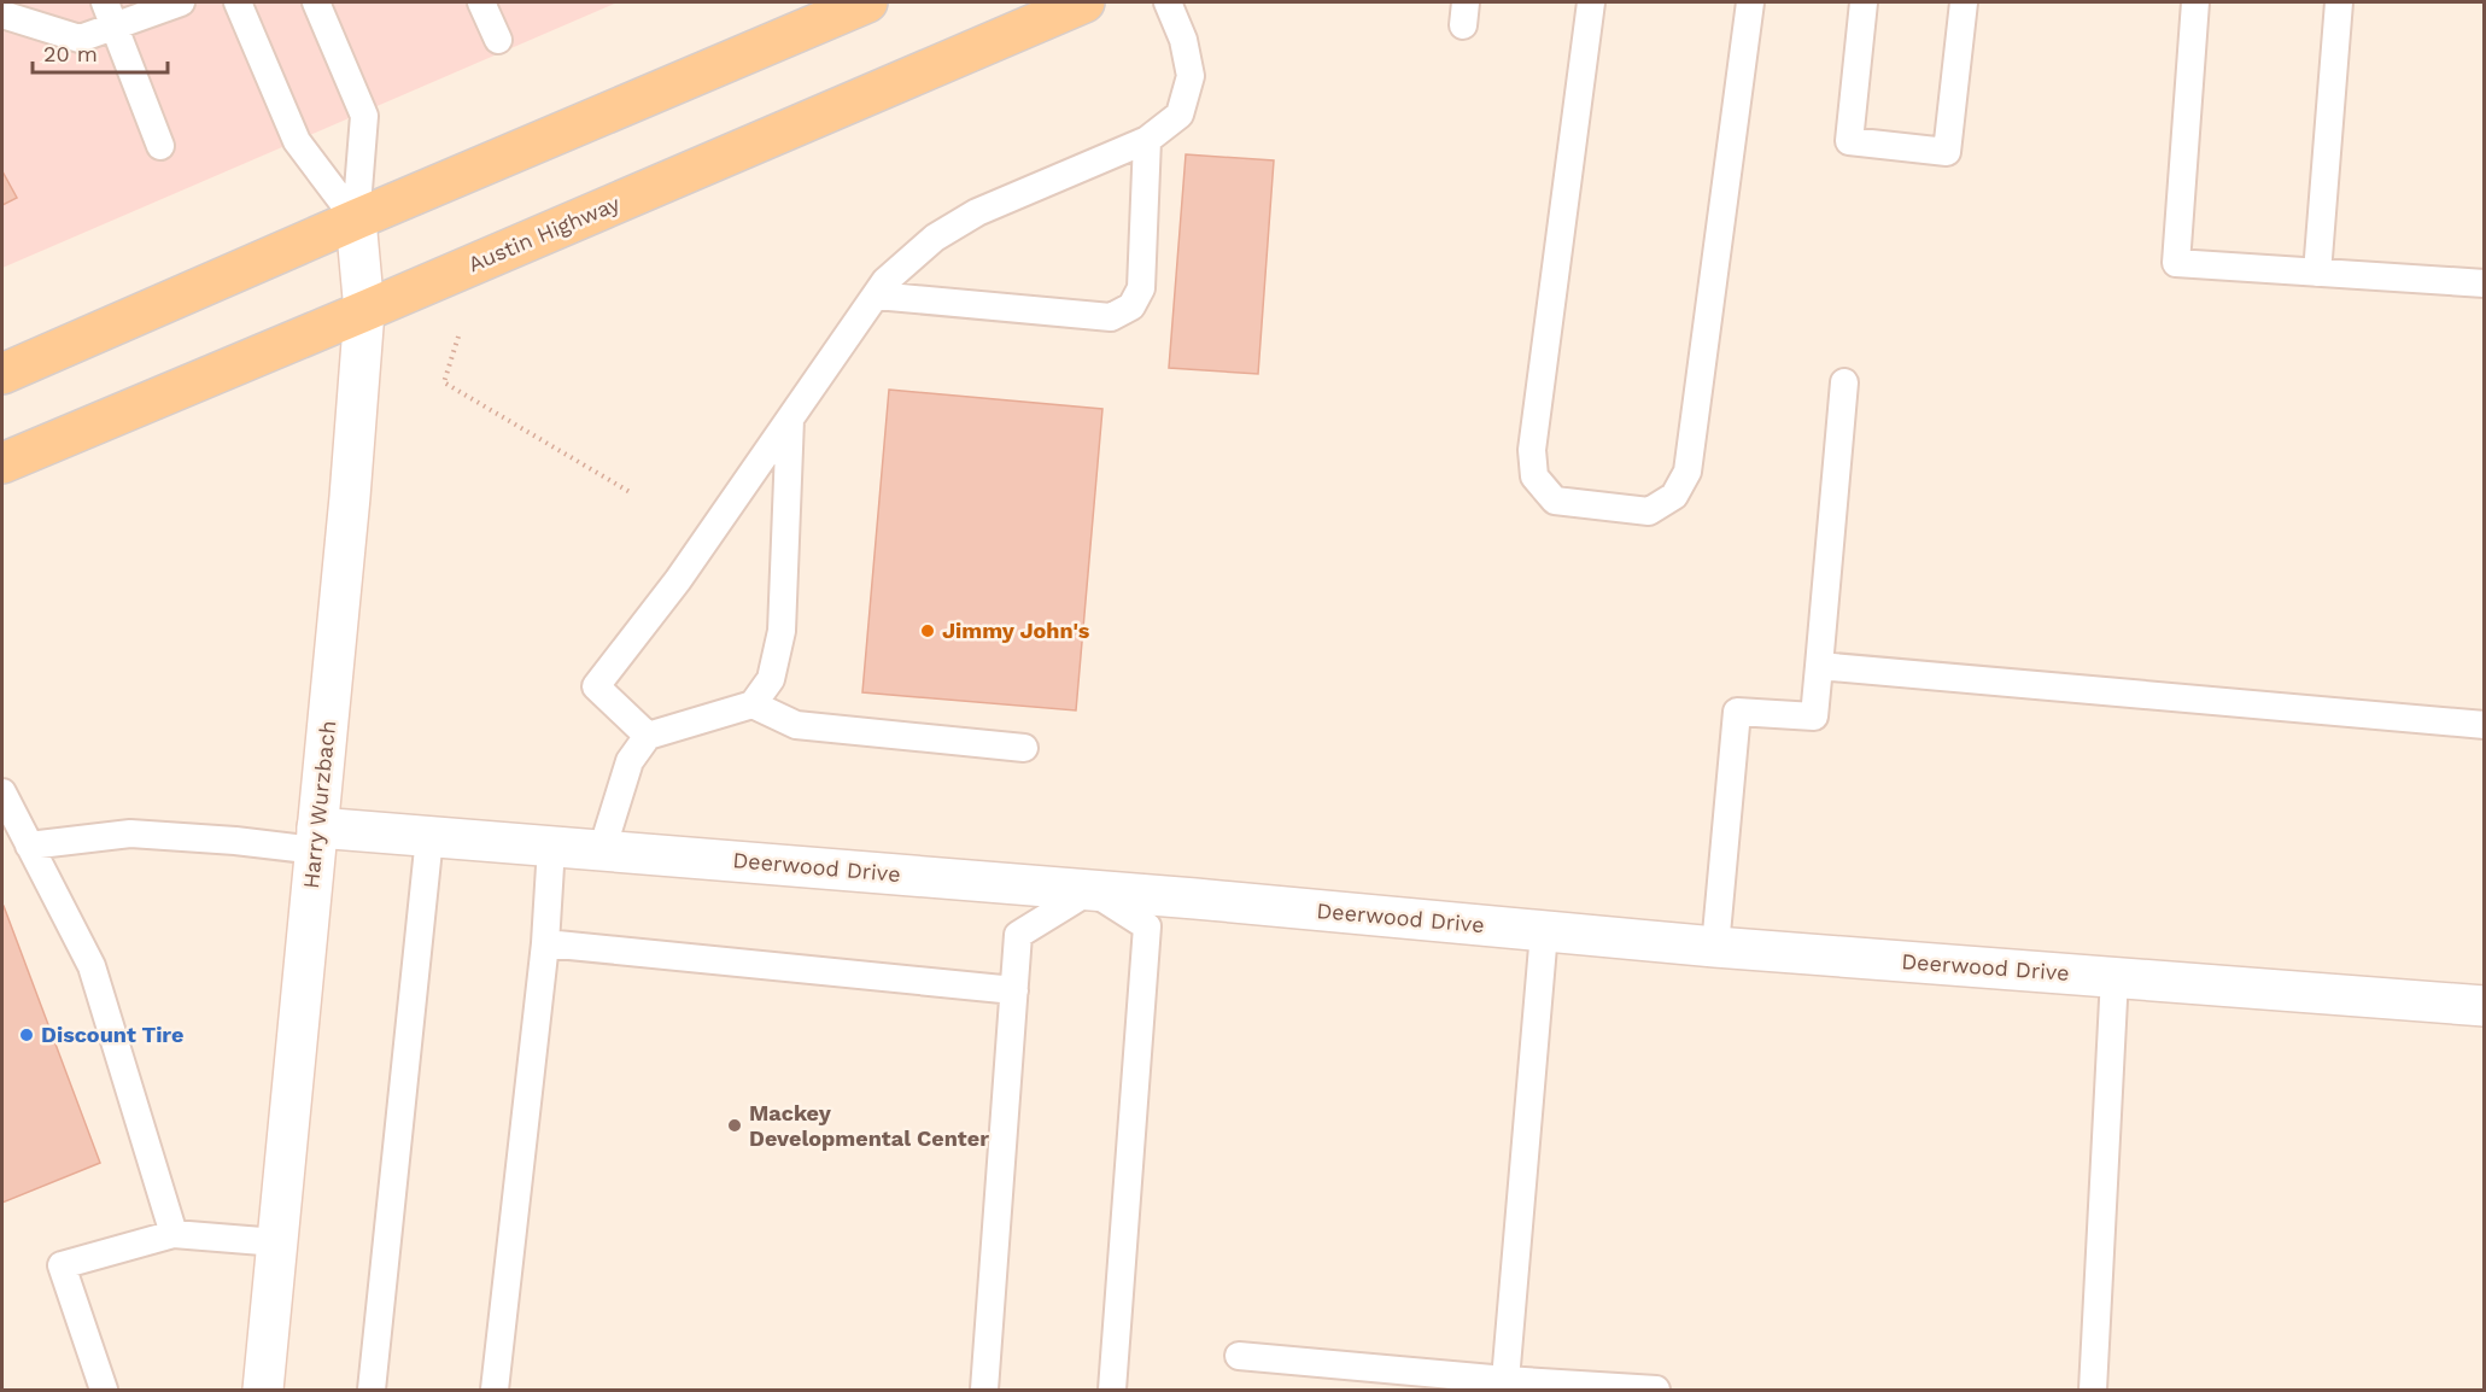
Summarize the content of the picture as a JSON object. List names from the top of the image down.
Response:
{
  "streets": {
    "main road": ["Austin Highway"],
    "street": ["Harry Wurzbach", "Deerwood Drive"]
  },
  "crossings": [
    ["Austin Highway", "Harry Wurzbach"],
    ["Harry Wurzbach", "Deerwood Drive"]
  ],
  "places": ["Jimmy John's", "Discount Tire", "Mackey Developmental Center"],
  "scale_bar": "20 m"
}
